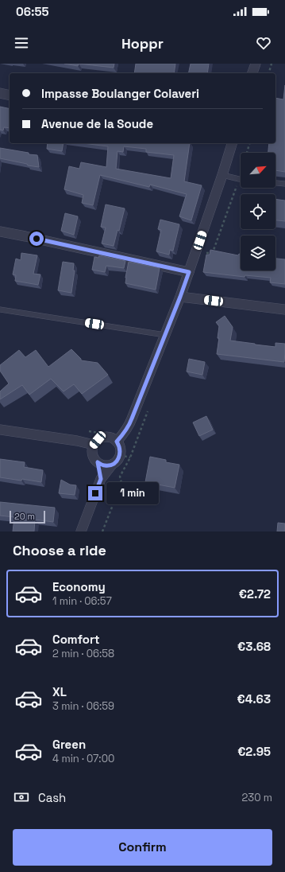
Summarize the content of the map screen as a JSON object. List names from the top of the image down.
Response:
{
  "scale_bar": "20 m",
  "north": "top right",
  "page": {
    "status": "06:55",
    "header": "Hoppr",
    "banner": ["Impasse Boulanger Colaveri", "Avenue de la Soude"],
    "bubble": "1 min",
    "scale": "20 m",
    "heading": "Choose a ride",
    "list": [
      {
        "name": "Economy",
        "note": "1 min · 06:57",
        "value": "€2.72"
      },
      {
        "name": "Comfort",
        "note": "2 min · 06:58",
        "value": "€3.68"
      },
      {
        "name": "XL",
        "note": "3 min · 06:59",
        "value": "€4.63"
      },
      {
        "name": "Green",
        "note": "4 min · 07:00",
        "value": "€2.95"
      }
    ],
    "pay": ["Cash", "230 m"],
    "buttons": "Confirm"
  }
}
